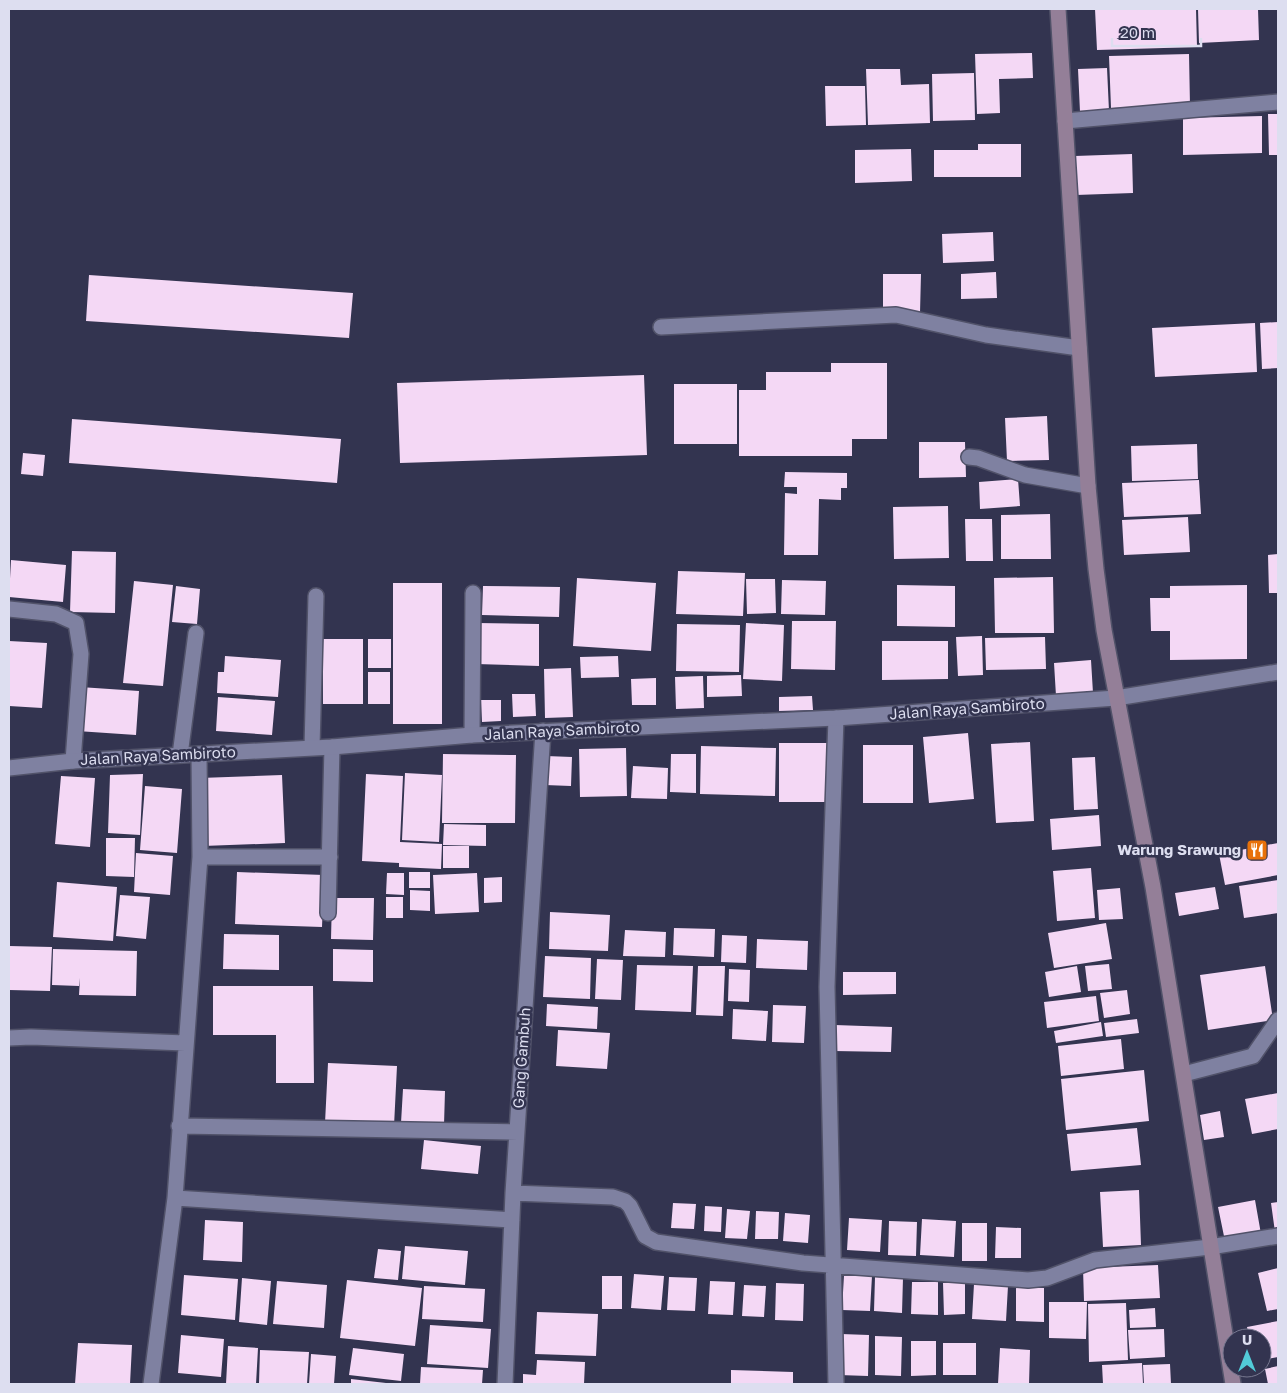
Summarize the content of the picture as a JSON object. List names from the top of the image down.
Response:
{
  "streets": {
    "street": ["Jalan Raya Sambiroto", "Gang Gambuh"]
  },
  "crossings": [
    ["Jalan Raya Sambiroto", "Gang Gambuh"]
  ],
  "places": {
    "restaurant": ["Warung Srawung"]
  },
  "scale_bar": "20 m",
  "north": "top"
}
